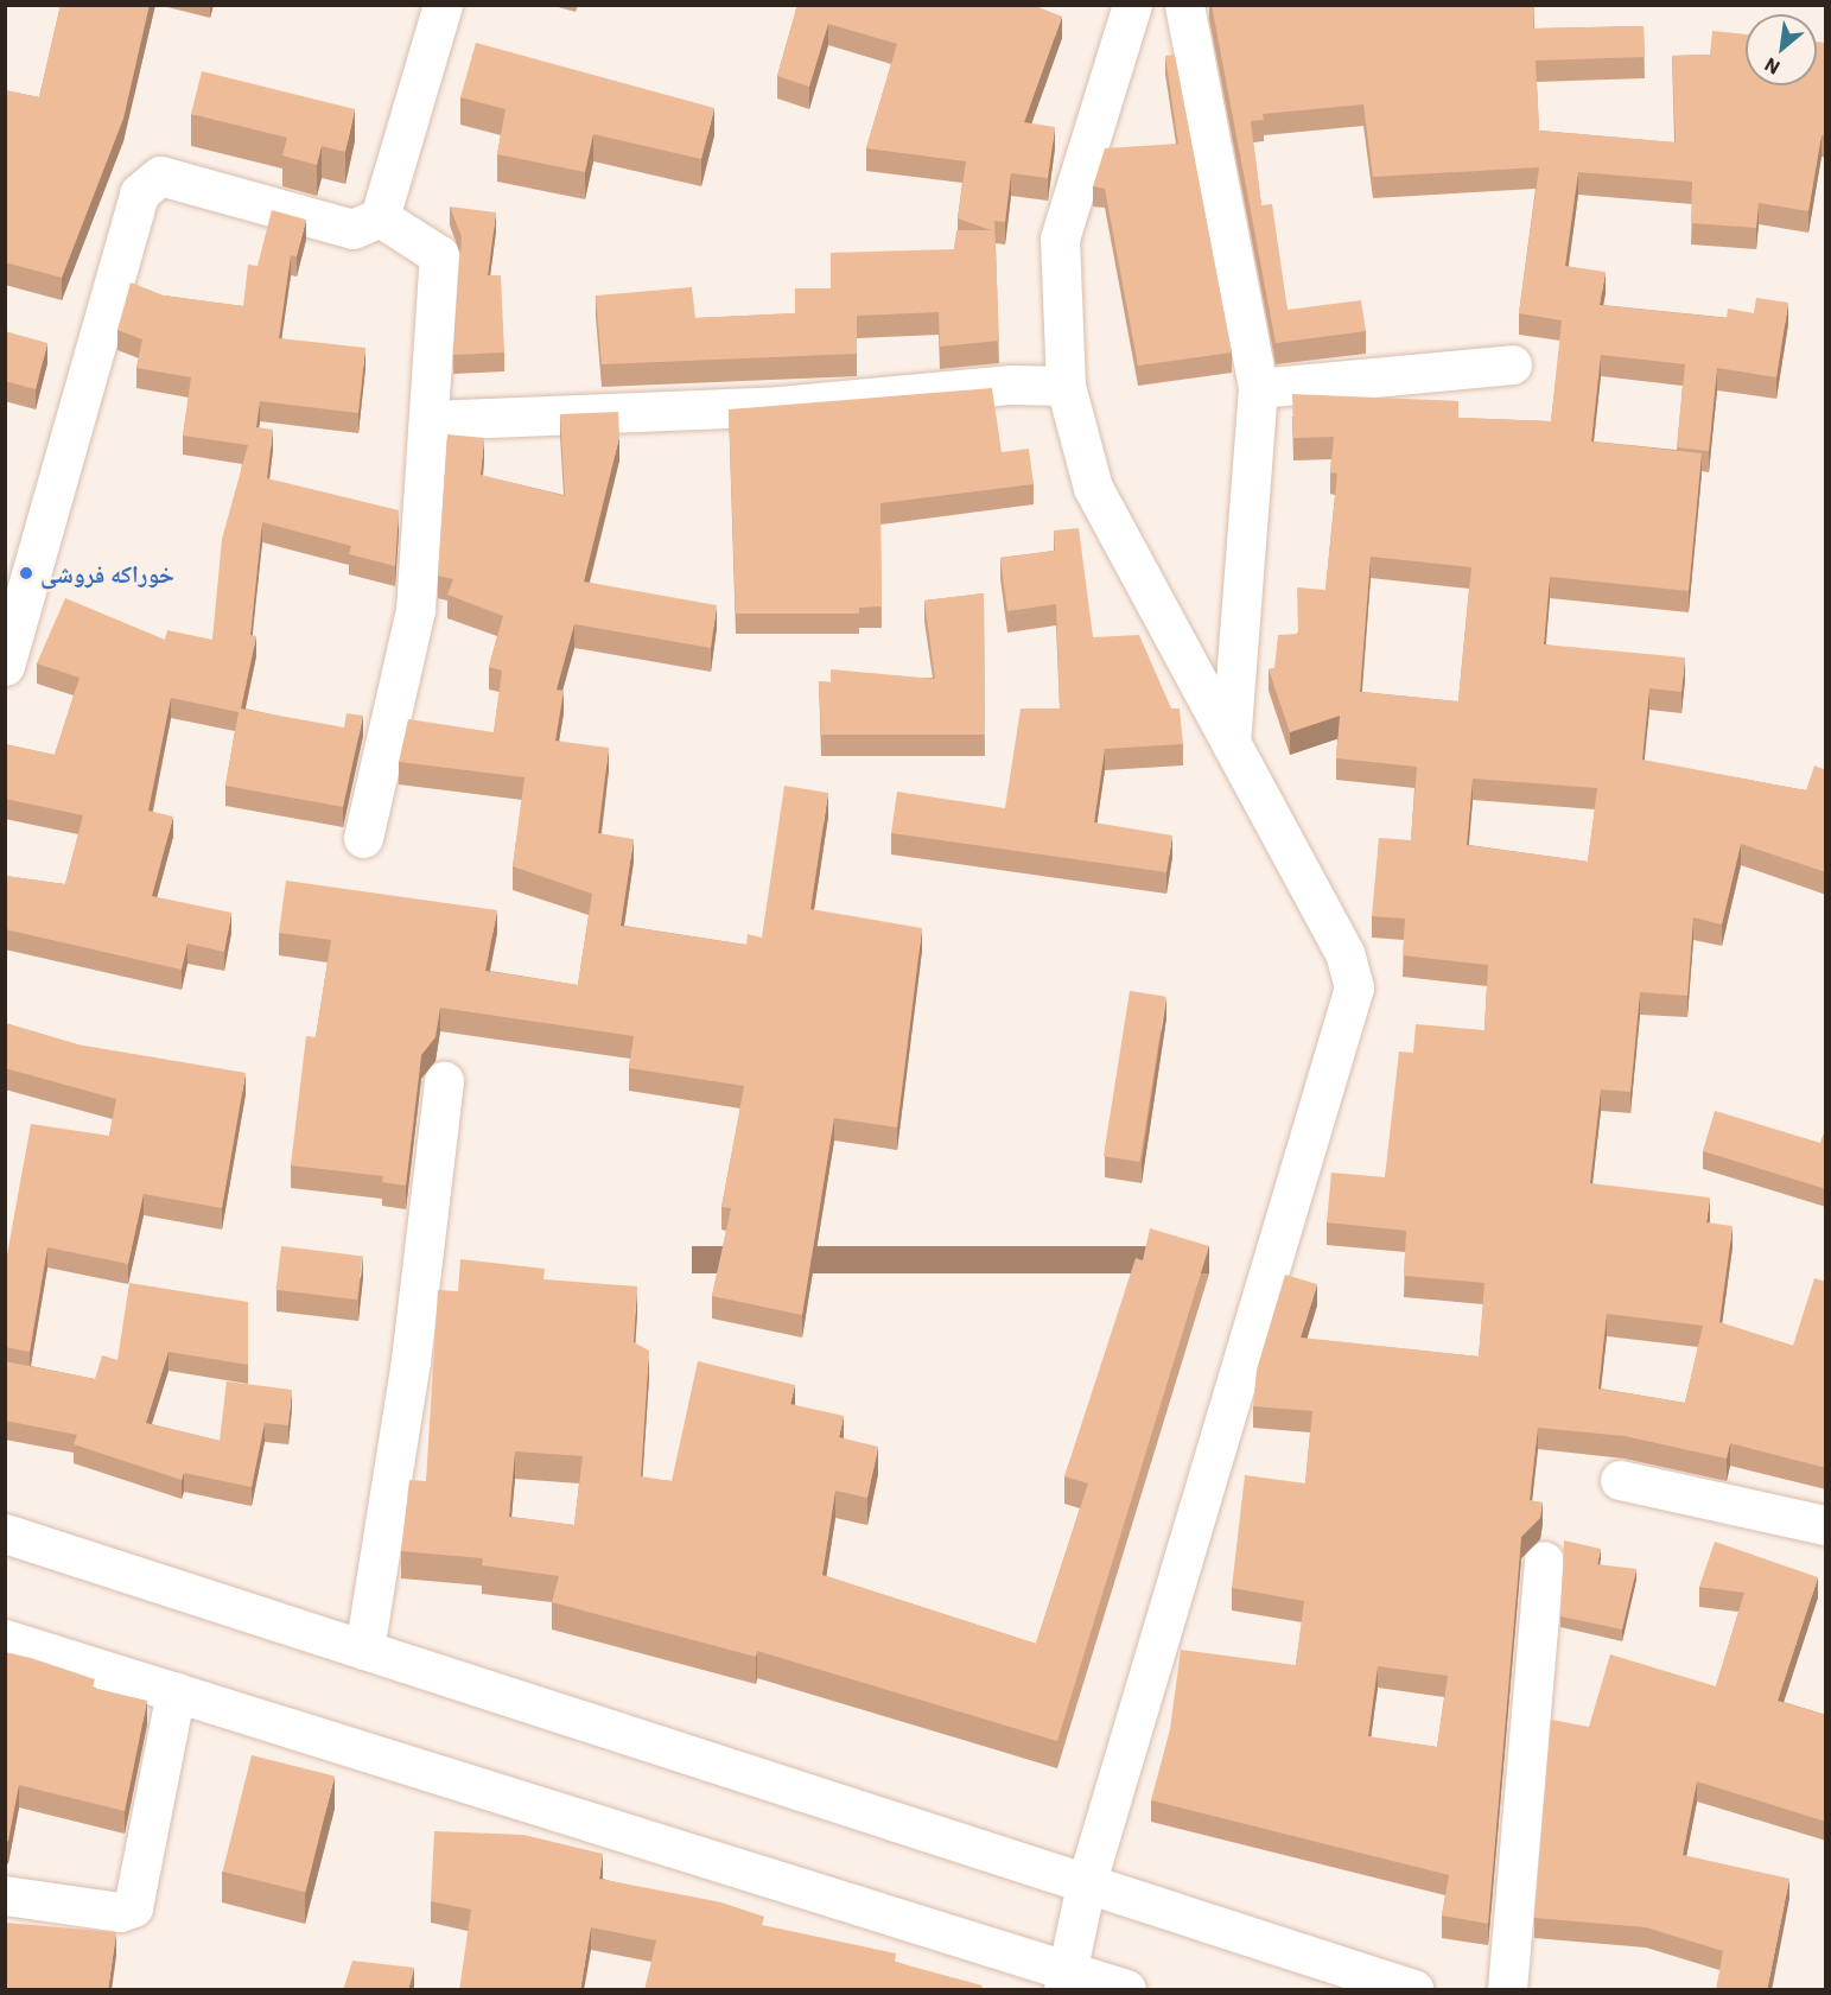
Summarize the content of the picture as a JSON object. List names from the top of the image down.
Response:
{
  "places": ["خوراکه فروشی"],
  "north": "bottom left"
}
